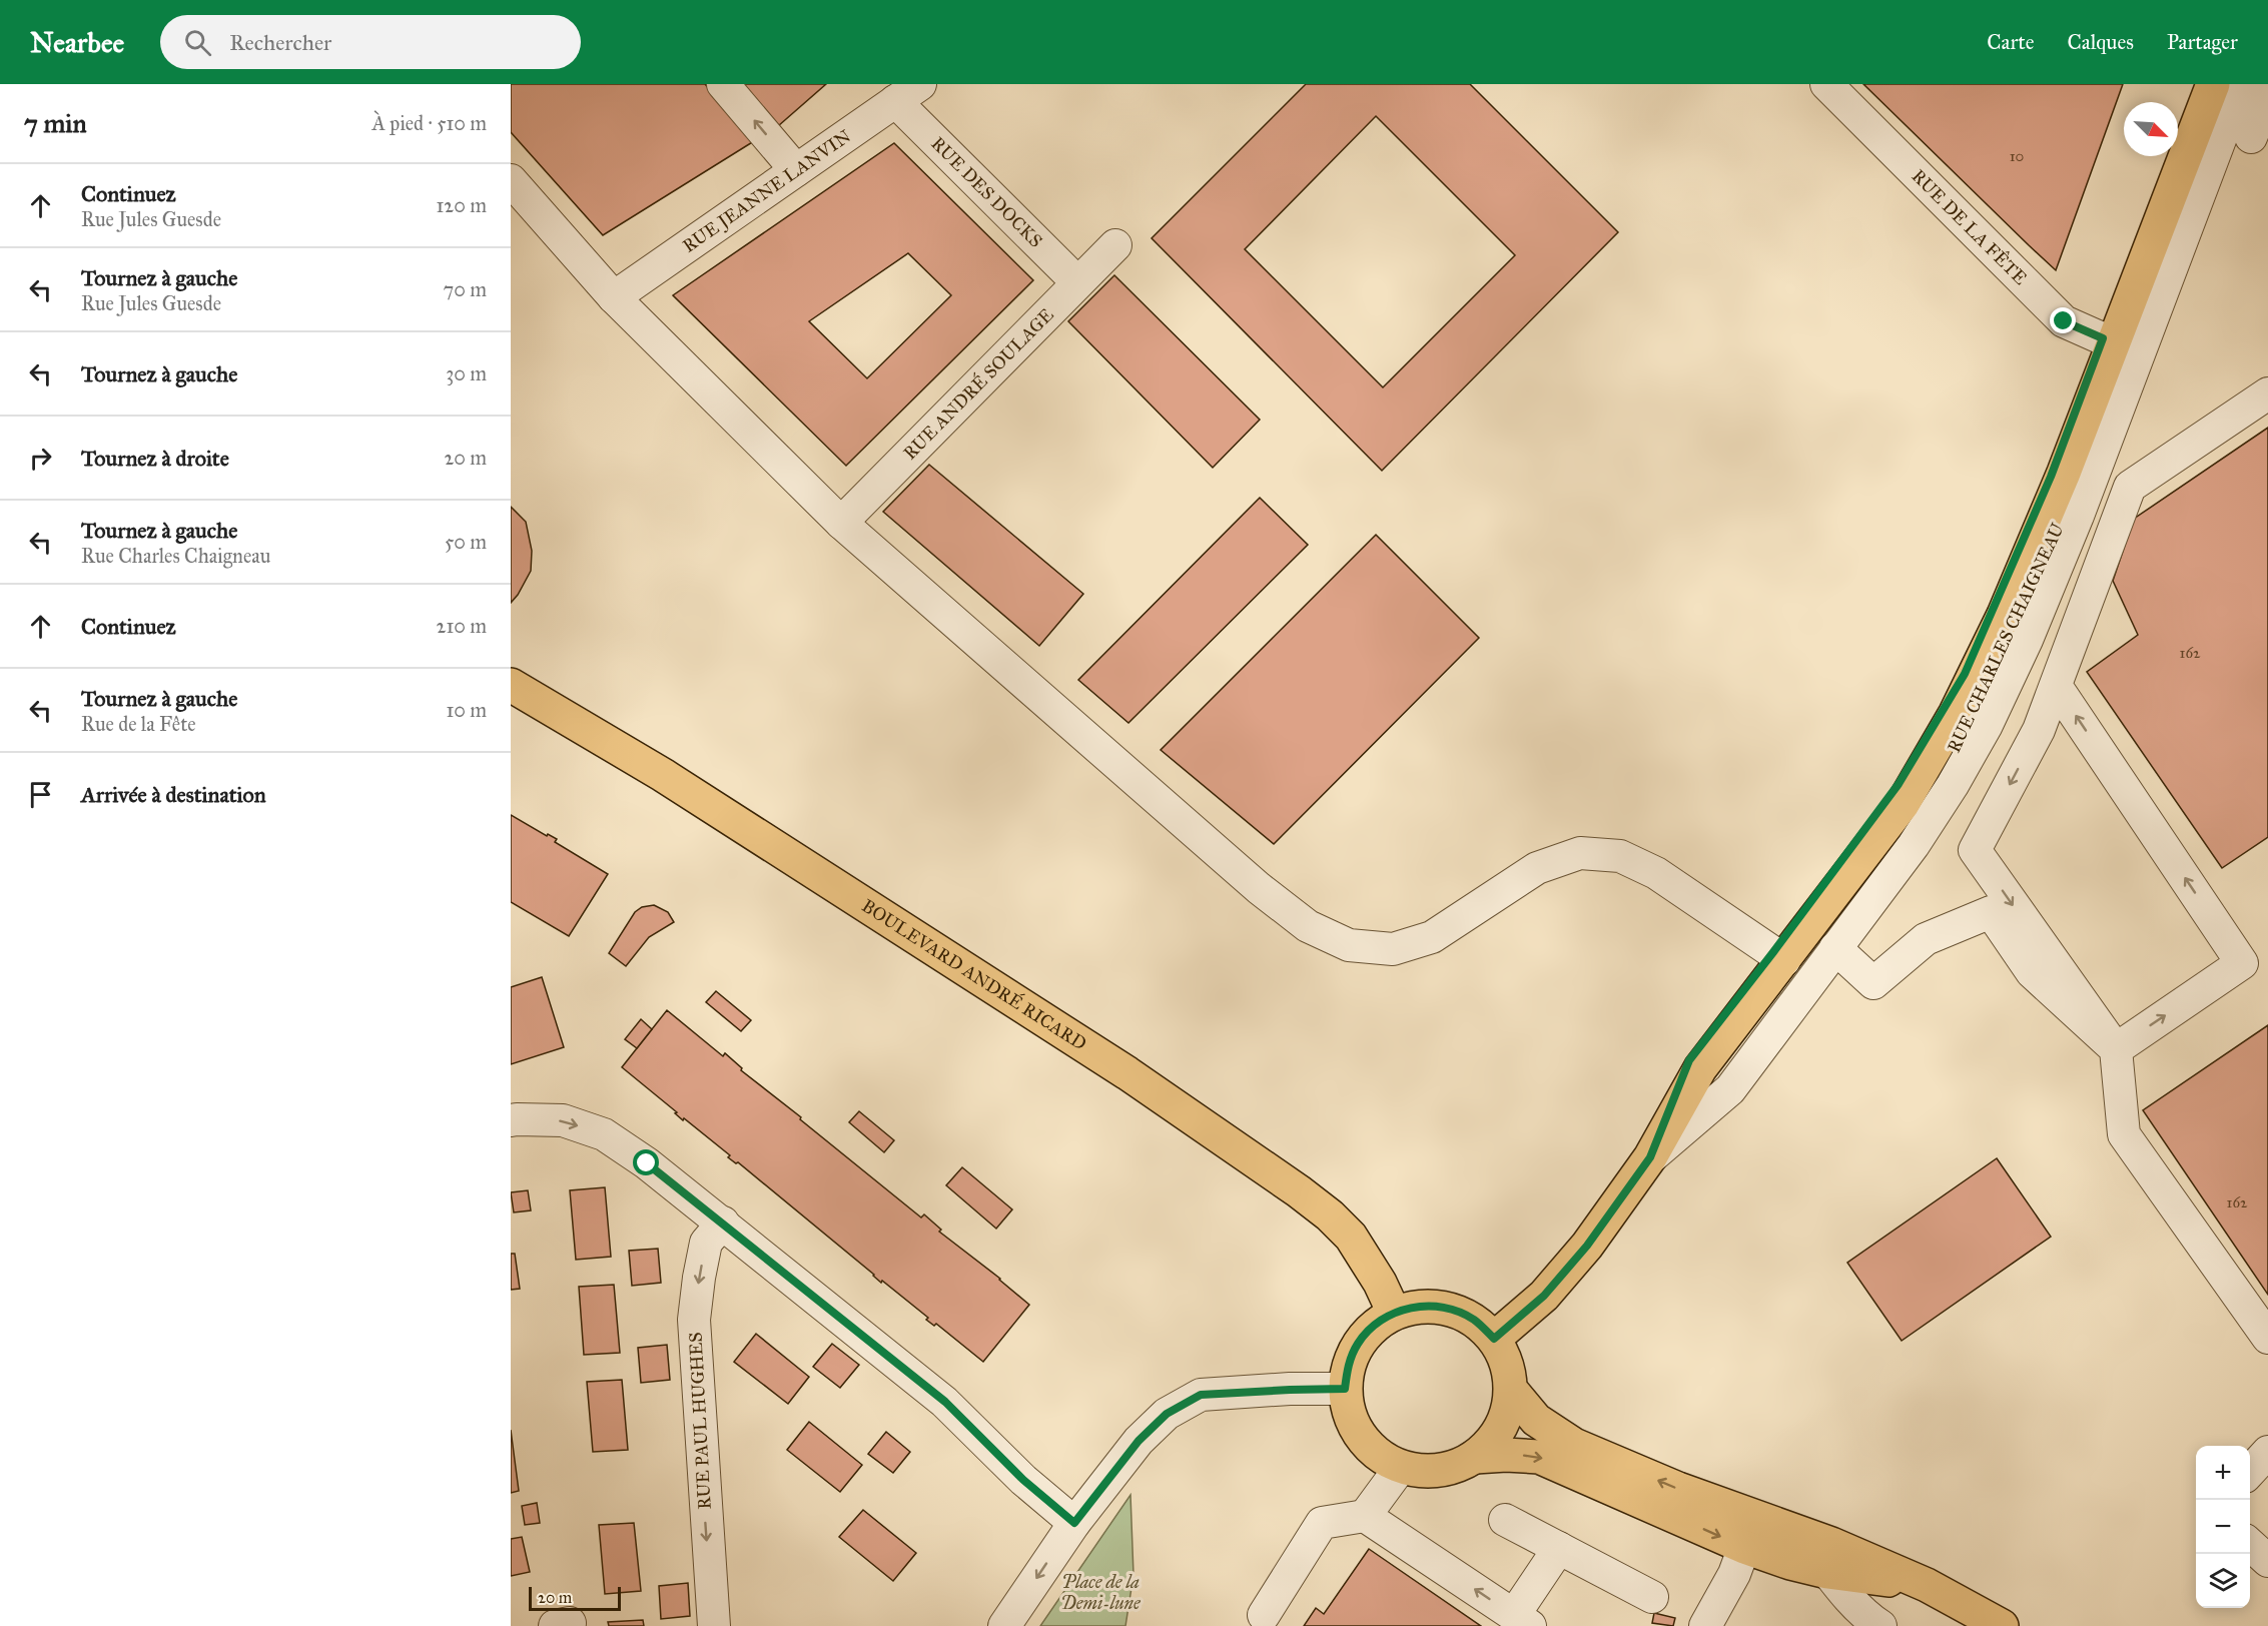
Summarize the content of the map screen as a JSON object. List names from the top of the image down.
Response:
{
  "streets": {
    "main road": ["RUE CHARLES CHAIGNEAU", "BOULEVARD ANDRÉ RICARD"],
    "street": [
      "RUE JEANNE LANVIN",
      "RUE DES DOCKS",
      "RUE DE LA FÊTE",
      "RUE ANDRÉ SOULAGE",
      "RUE PAUL HUGHES"
    ]
  },
  "crossings": [
    ["RUE JEANNE LANVIN", "RUE DES DOCKS"],
    ["RUE DES DOCKS", "RUE ANDRÉ SOULAGE"],
    ["RUE DE LA FÊTE", "RUE CHARLES CHAIGNEAU"],
    ["RUE CHARLES CHAIGNEAU", "BOULEVARD ANDRÉ RICARD"]
  ],
  "one_way": ["RUE PAUL HUGHES"],
  "parks": ["Place de la Demi-lune"],
  "house_numbers": ["10", "162", "162"],
  "scale_bar": "20 m",
  "north": "bottom right",
  "page": {
    "header": "Nearbee",
    "search": "Rechercher",
    "nav": ["Carte", "Calques", "Partager"],
    "heading": ["7 min", "À pied · 510 m"],
    "list": [
      ["Continuez", "Rue Jules Guesde", "120 m"],
      ["Tournez à gauche", "Rue Jules Guesde", "70 m"],
      ["Tournez à gauche", "30 m"],
      ["Tournez à droite", "20 m"],
      ["Tournez à gauche", "Rue Charles Chaigneau", "50 m"],
      ["Continuez", "210 m"],
      ["Tournez à gauche", "Rue de la Fête", "10 m"],
      "Arrivée à destination"
    ],
    "map_buttons": ["+", "−"],
    "scale": "20 m"
  }
}
